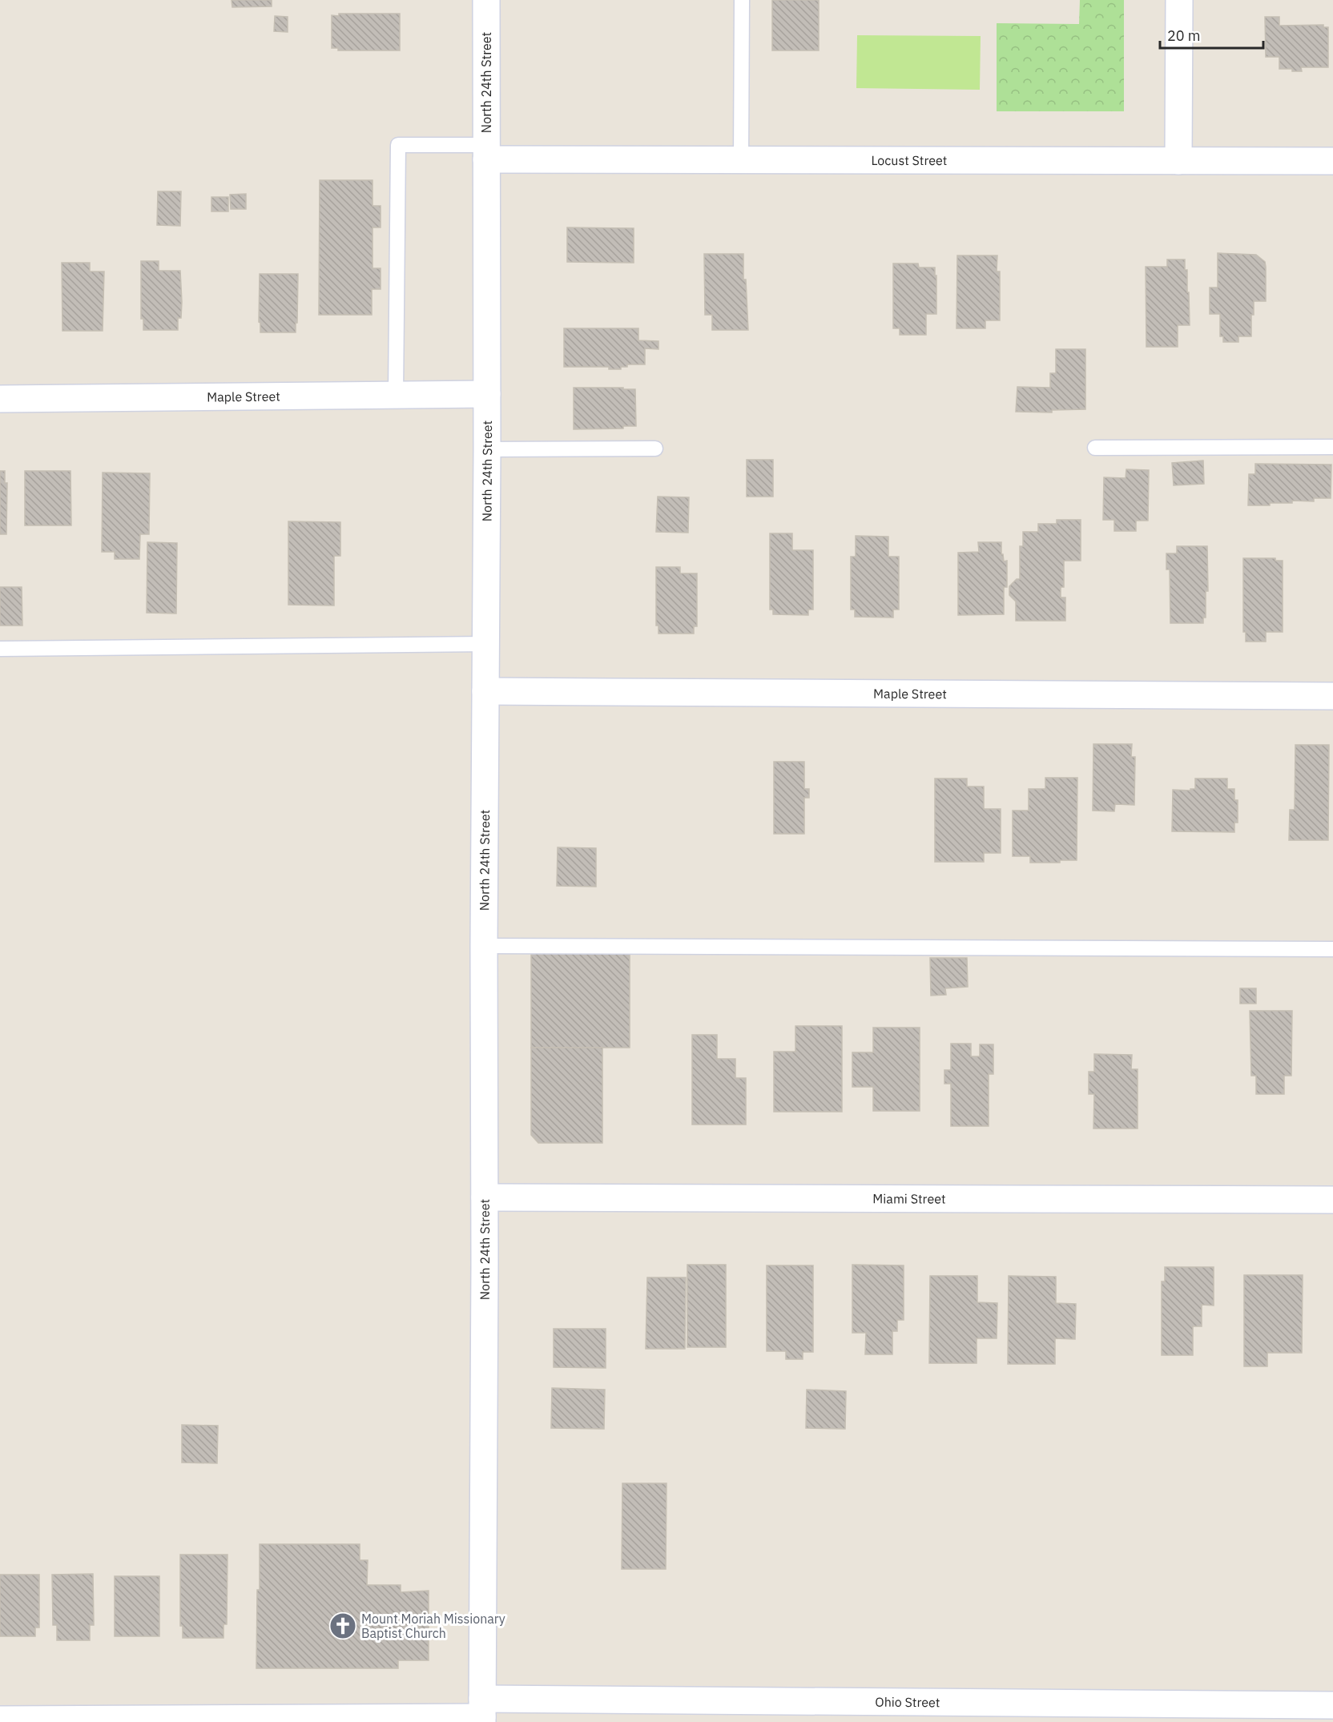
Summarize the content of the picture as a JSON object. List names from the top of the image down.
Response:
{
  "streets": {
    "street": [
      "North 24th Street",
      "Locust Street",
      "Maple Street",
      "Miami Street",
      "Ohio Street"
    ]
  },
  "crossings": [
    ["North 24th Street", "Locust Street"],
    ["North 24th Street", "Maple Street"],
    ["North 24th Street", "Miami Street"],
    ["North 24th Street", "Ohio Street"]
  ],
  "places": {
    "church": ["Mount Moriah Missionary Baptist Church"]
  },
  "scale_bar": "20 m"
}
